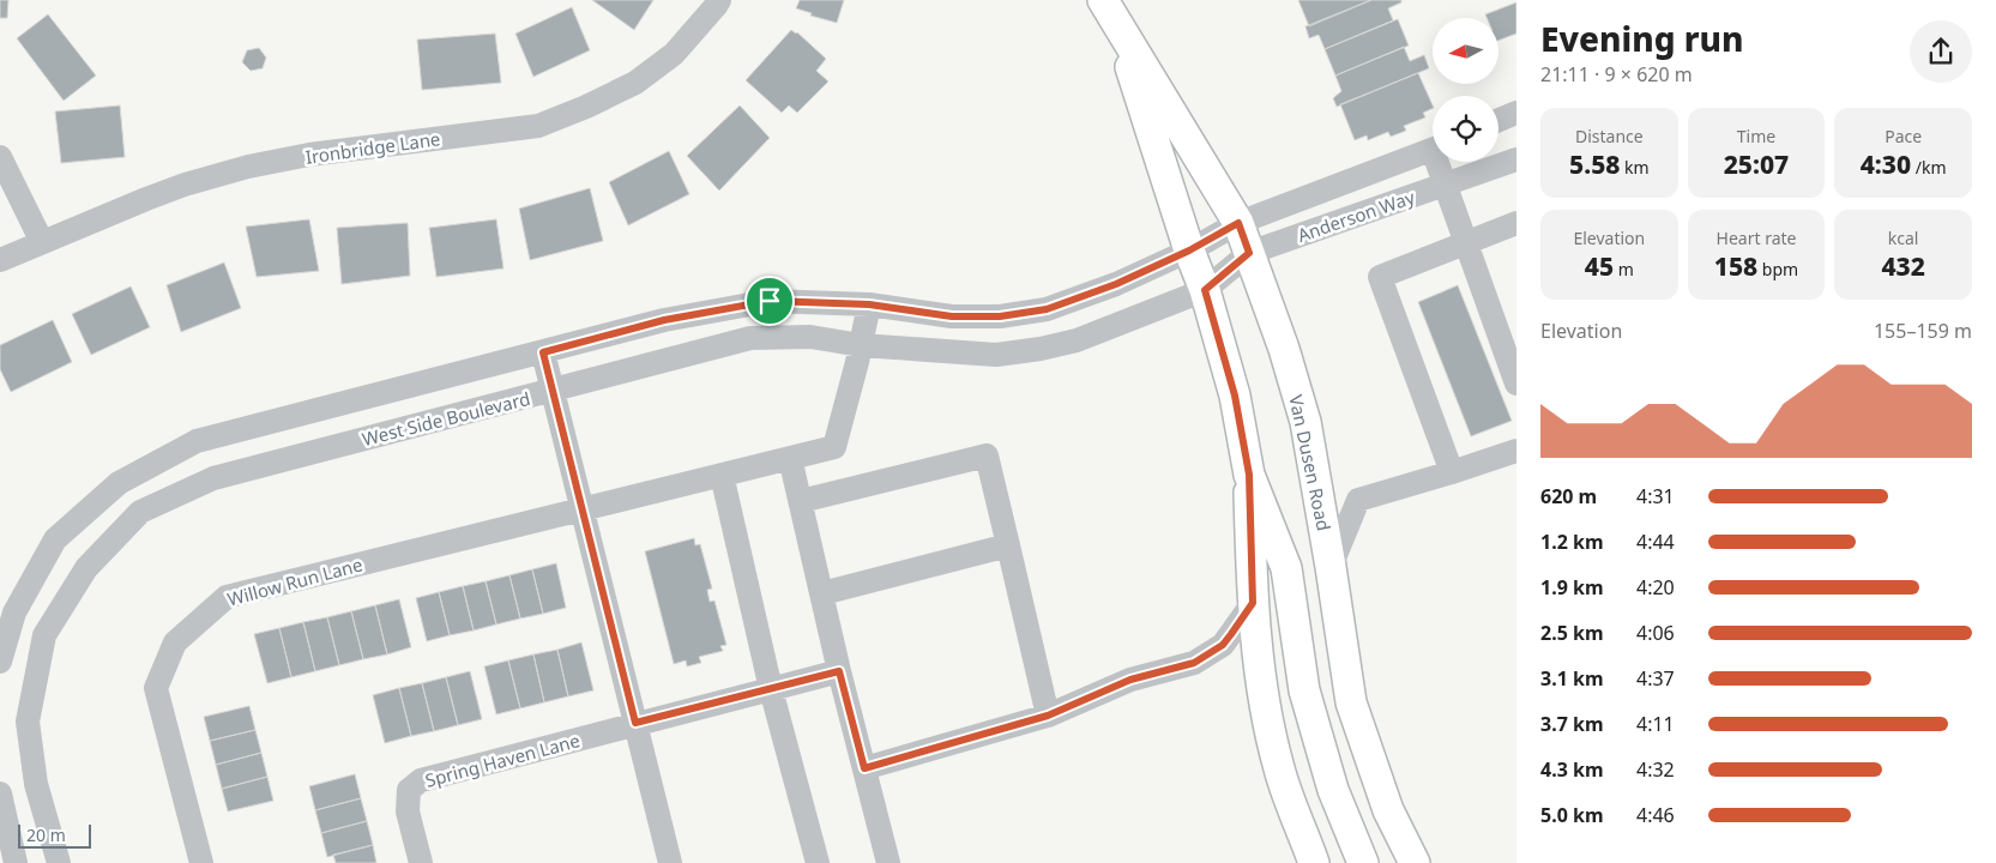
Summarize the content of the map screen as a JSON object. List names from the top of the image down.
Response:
{
  "streets": {
    "main road": ["Van Dusen Road"],
    "street": [
      "Ironbridge Lane",
      "Anderson Way",
      "West Side Boulevard",
      "Willow Run Lane",
      "Spring Haven Lane"
    ]
  },
  "crossings": [
    ["Anderson Way", "West Side Boulevard"],
    ["Anderson Way", "Van Dusen Road"],
    ["West Side Boulevard", "Van Dusen Road"],
    ["West Side Boulevard", "Willow Run Lane"]
  ],
  "scale_bar": "20 m",
  "north": "left",
  "page": {
    "heading": ["Evening run", "21:11 · 9 × 620 m"],
    "stats": [
      ["Distance", "5.58 km"],
      ["Time", "25:07"],
      ["Pace", "4:30 /km"],
      ["Elevation", "45 m"],
      ["Heart rate", "158 bpm"],
      ["kcal", "432"]
    ],
    "chart": ["Elevation", "155–159 m"],
    "list": [
      {
        "name": "620 m",
        "note": "4:31"
      },
      {
        "name": "1.2 km",
        "note": "4:44"
      },
      {
        "name": "1.9 km",
        "note": "4:20"
      },
      {
        "name": "2.5 km",
        "note": "4:06"
      },
      {
        "name": "3.1 km",
        "note": "4:37"
      },
      {
        "name": "3.7 km",
        "note": "4:11"
      },
      {
        "name": "4.3 km",
        "note": "4:32"
      },
      {
        "name": "5.0 km",
        "note": "4:46"
      }
    ],
    "scale": "20 m"
  }
}
